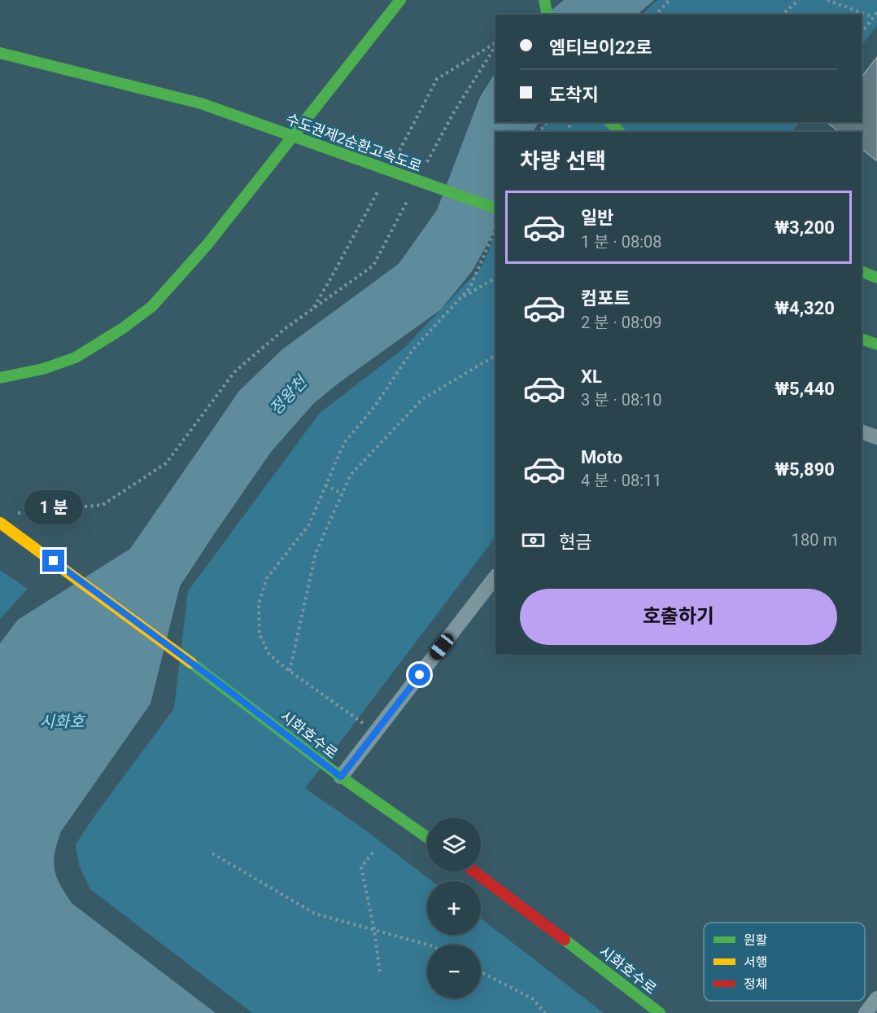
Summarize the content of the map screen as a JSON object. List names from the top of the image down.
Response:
{
  "streets": {
    "main road": ["수도권제2순환고속도로", "시화호수로"]
  },
  "water": ["정왕천", "시화호"],
  "legend": ["원활", "서행", "정체"],
  "page": {
    "banner": ["엠티브이22로", "도착지"],
    "heading": "차량 선택",
    "list": [
      {
        "name": "일반",
        "note": "1 분 · 08:08",
        "value": "₩3,200"
      },
      {
        "name": "컴포트",
        "note": "2 분 · 08:09",
        "value": "₩4,320"
      },
      {
        "name": "XL",
        "note": "3 분 · 08:10",
        "value": "₩5,440"
      },
      {
        "name": "Moto",
        "note": "4 분 · 08:11",
        "value": "₩5,890"
      }
    ],
    "bubble": "1 분",
    "pay": ["현금", "180 m"],
    "buttons": "호출하기",
    "map_buttons": ["+", "−"]
  }
}
